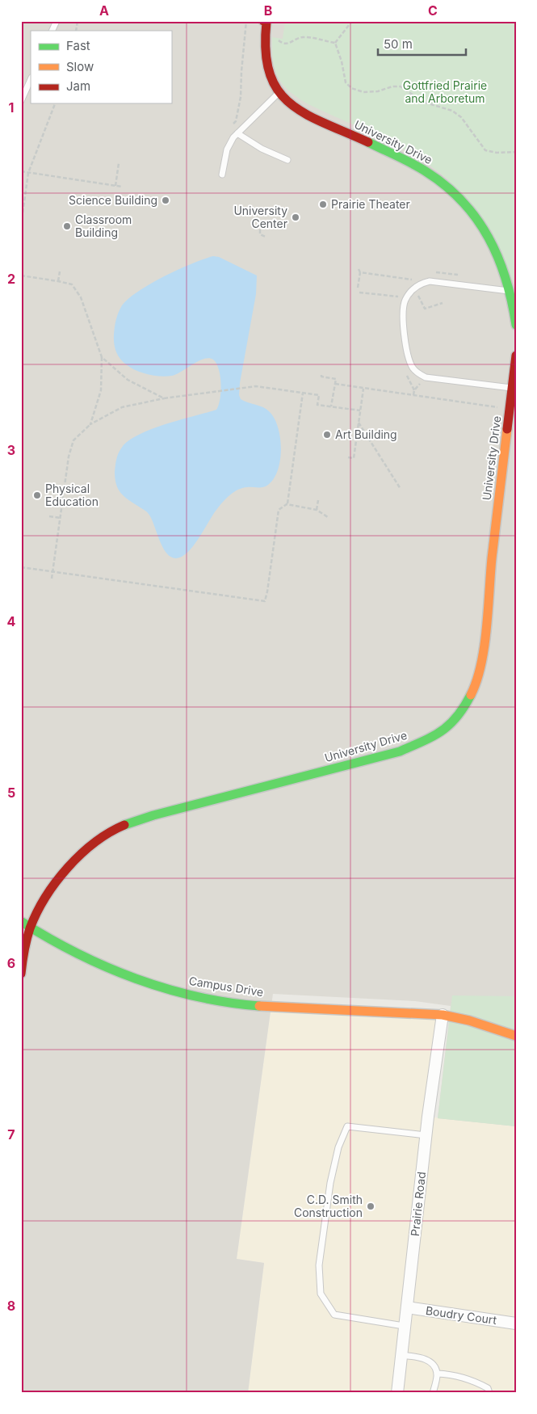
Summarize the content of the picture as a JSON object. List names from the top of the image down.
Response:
{
  "streets": {
    "street": [
      "University Drive",
      "Campus Drive",
      "Prairie Road",
      "Boudry Court"
    ]
  },
  "crossings": [
    ["University Drive", "Campus Drive"],
    ["Campus Drive", "Prairie Road"],
    ["Prairie Road", "Boudry Court"]
  ],
  "parks": ["Gottfried Prairie and Arboretum"],
  "places": [
    "Science Building",
    "Prairie Theater",
    "University Center",
    "Classroom Building",
    "Art Building",
    "Physical Education",
    "C.D. Smith Construction"
  ],
  "legend": ["Fast", "Slow", "Jam"],
  "scale_bar": "50 m",
  "grid": {
    "columns": ["A", "B", "C"],
    "rows": [
      "1",
      "2",
      "3",
      "4",
      "5",
      "6",
      "7",
      "8"
    ]
  }
}
